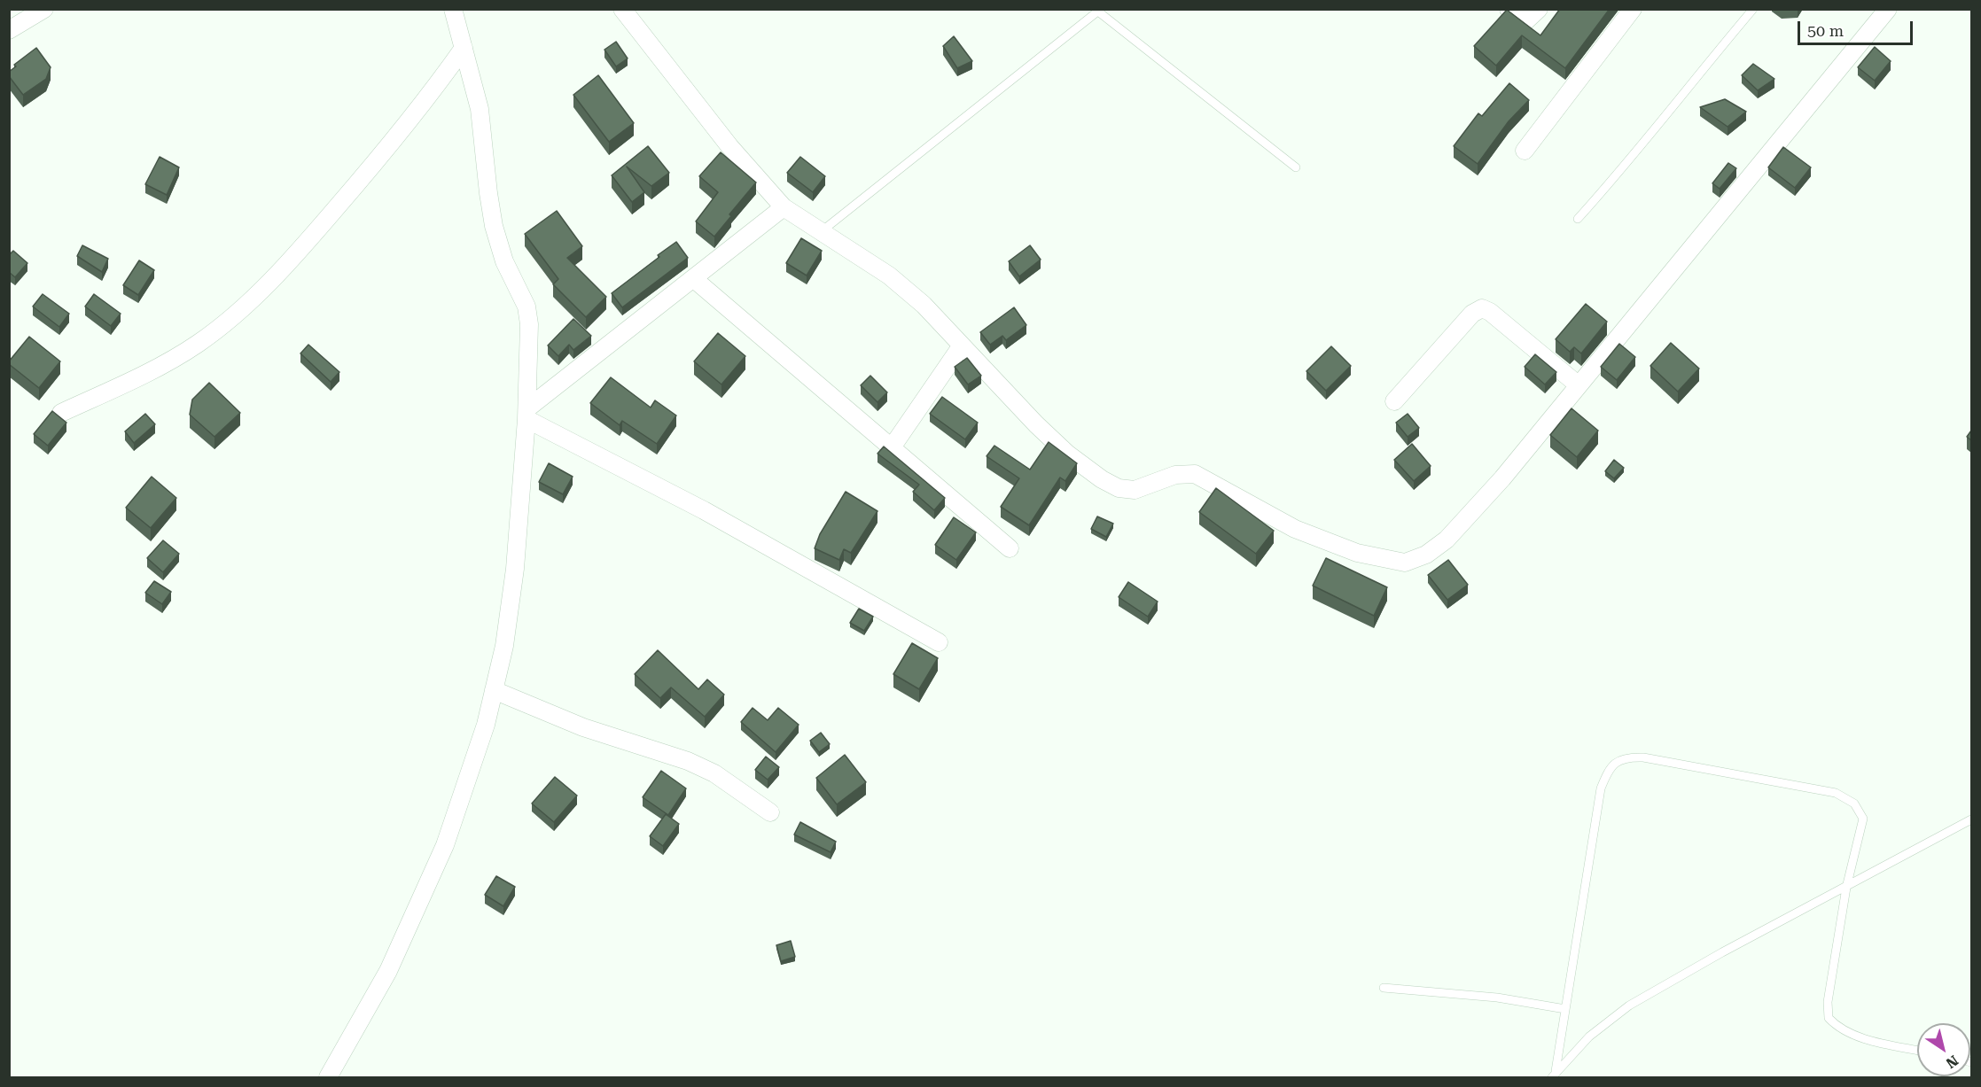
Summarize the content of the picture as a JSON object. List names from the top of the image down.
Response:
{
  "scale_bar": "50 m",
  "north": "bottom right"
}
